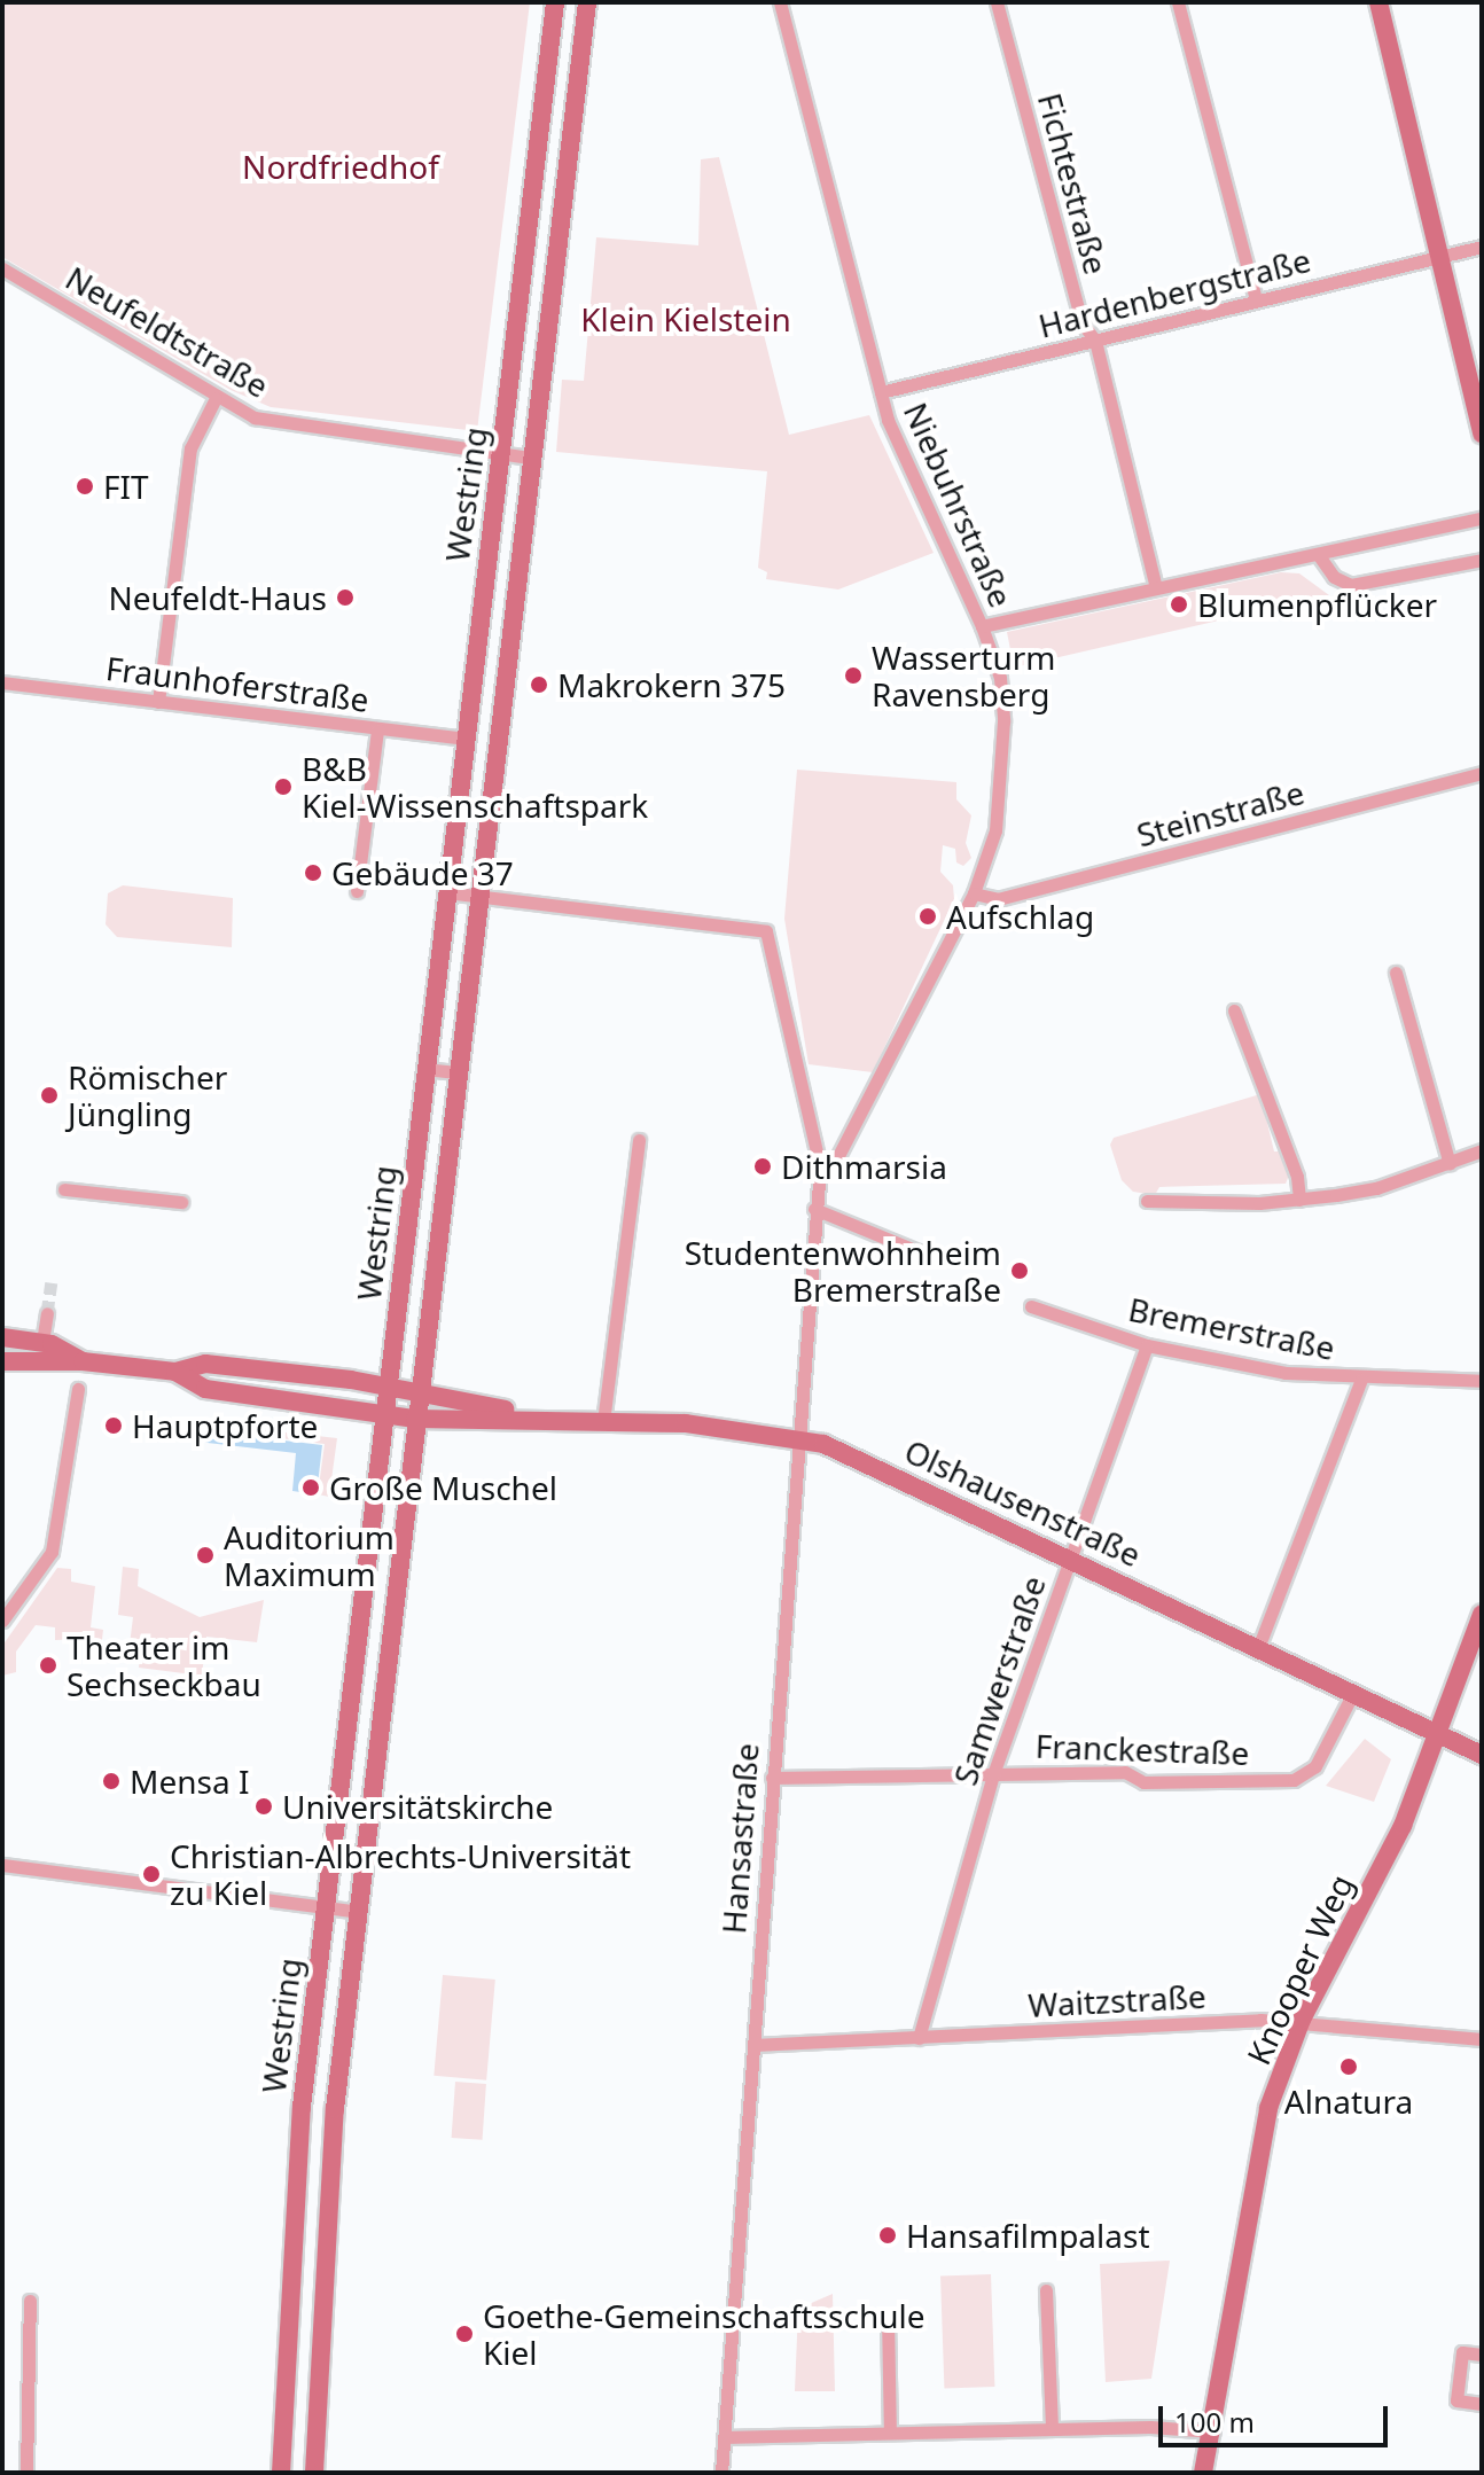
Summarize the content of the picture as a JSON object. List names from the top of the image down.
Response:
{
  "streets": {
    "main road": ["Westring", "Olshausenstraße", "Knooper Weg"],
    "street": [
      "Fichtestraße",
      "Hardenbergstraße",
      "Neufeldtstraße",
      "Niebuhrstraße",
      "Fraunhoferstraße",
      "Steinstraße",
      "Bremerstraße",
      "Samwerstraße",
      "Franckestraße",
      "Hansastraße",
      "Waitzstraße"
    ]
  },
  "crossings": [
    ["Fichtestraße", "Hardenbergstraße"],
    ["Hardenbergstraße", "Niebuhrstraße"],
    ["Neufeldtstraße", "Westring"],
    ["Westring", "Fraunhoferstraße"],
    ["Westring", "Olshausenstraße"],
    ["Niebuhrstraße", "Steinstraße"],
    ["Bremerstraße", "Samwerstraße"],
    ["Olshausenstraße", "Samwerstraße"],
    ["Olshausenstraße", "Franckestraße"],
    ["Olshausenstraße", "Hansastraße"],
    ["Olshausenstraße", "Knooper Weg"],
    ["Samwerstraße", "Franckestraße"],
    ["Samwerstraße", "Waitzstraße"],
    ["Franckestraße", "Hansastraße"],
    ["Hansastraße", "Waitzstraße"],
    ["Knooper Weg", "Waitzstraße"]
  ],
  "parks": ["Nordfriedhof", "Klein Kielstein"],
  "places": [
    "FIT",
    "Neufeldt-Haus",
    "Blumenpflücker",
    "Wasserturm Ravensberg",
    "Makrokern 375",
    "B&B Kiel-Wissenschaftspark",
    "Gebäude 37",
    "Aufschlag",
    "Römischer Jüngling",
    "Dithmarsia",
    "Studentenwohnheim Bremerstraße",
    "Hauptpforte",
    "Große Muschel",
    "Auditorium Maximum",
    "Theater im Sechseckbau",
    "Mensa I",
    "Universitätskirche",
    "Christian-Albrechts-Universität zu Kiel",
    "Alnatura",
    "Hansafilmpalast",
    "Goethe-Gemeinschaftsschule Kiel"
  ],
  "scale_bar": "100 m"
}
